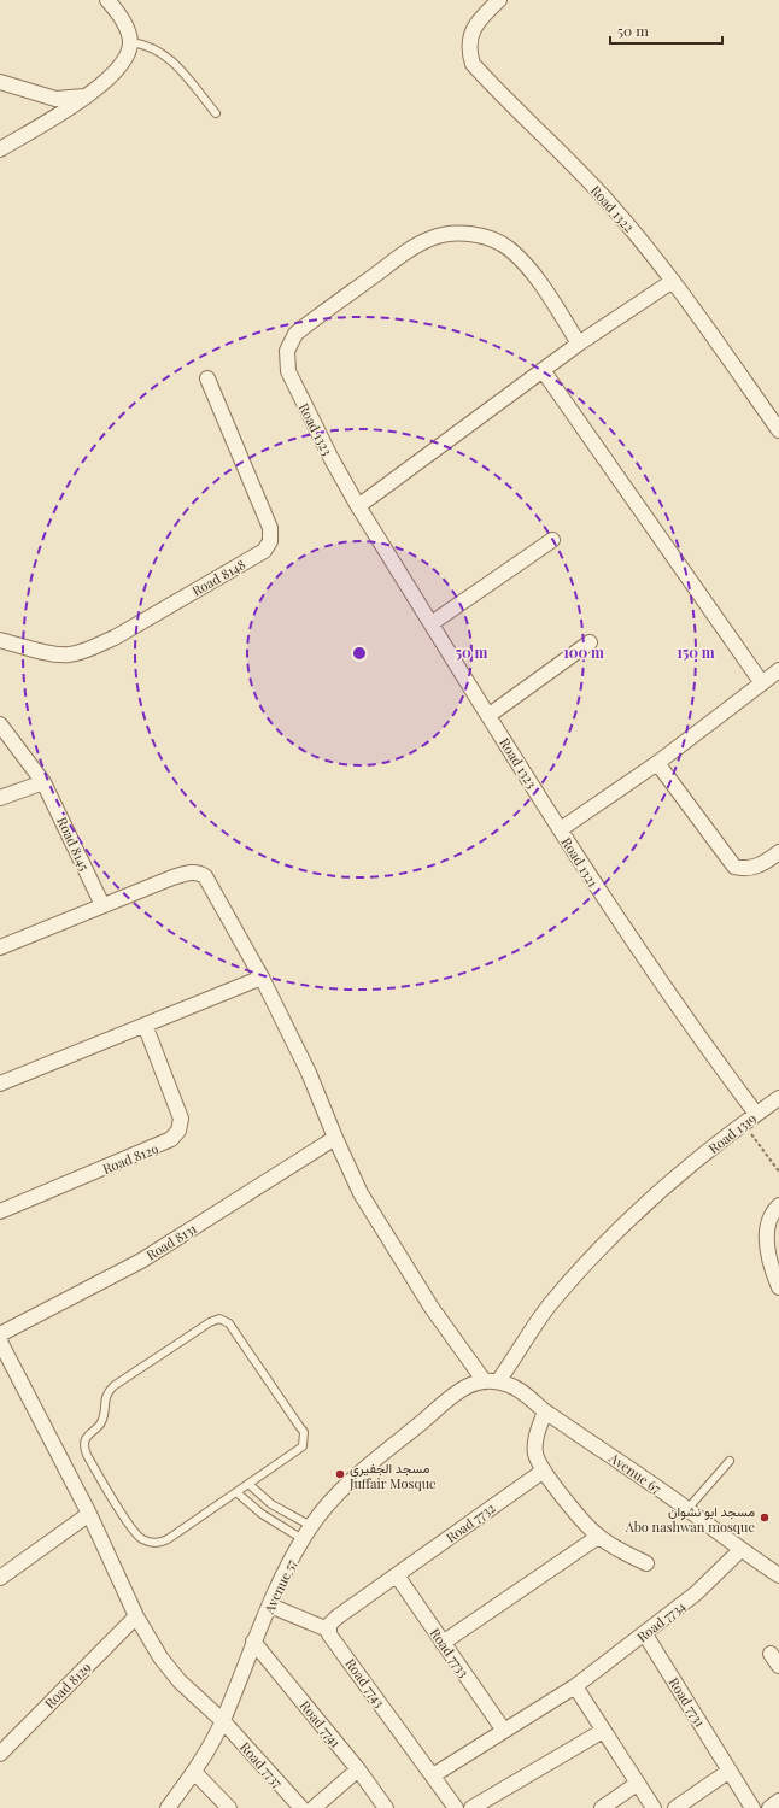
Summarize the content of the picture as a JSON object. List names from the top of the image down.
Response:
{
  "streets": {
    "street": [
      "Road 1322",
      "Road 1323",
      "Road 8148",
      "Road 8145",
      "Road 1321",
      "Road 1319",
      "Road 8129",
      "Road 8131",
      "Avenue 67",
      "Road 7732",
      "Avenue 57",
      "Road 7734",
      "Road 7733",
      "Road 7743",
      "Road 7731",
      "Road 7741",
      "Road 7737"
    ]
  },
  "crossings": [
    ["Road 1323", "Road 1321"],
    ["Road 1321", "Road 1319"],
    ["Road 1319", "Avenue 67"],
    ["Avenue 67", "Avenue 57"],
    ["Avenue 67", "Road 7734"],
    ["Road 7732", "Road 7733"],
    ["Avenue 57", "Road 7741"],
    ["Avenue 57", "Road 7737"],
    ["Road 7734", "Road 7733"],
    ["Road 7734", "Road 7743"],
    ["Road 7734", "Road 7731"]
  ],
  "places": ["مسجد الجفيري Juffair Mosque", "مسجد ابو نشوان Abo nashwan mosque"],
  "scale_bar": "50 m",
  "rings": ["50 m", "100 m", "150 m"]
}
